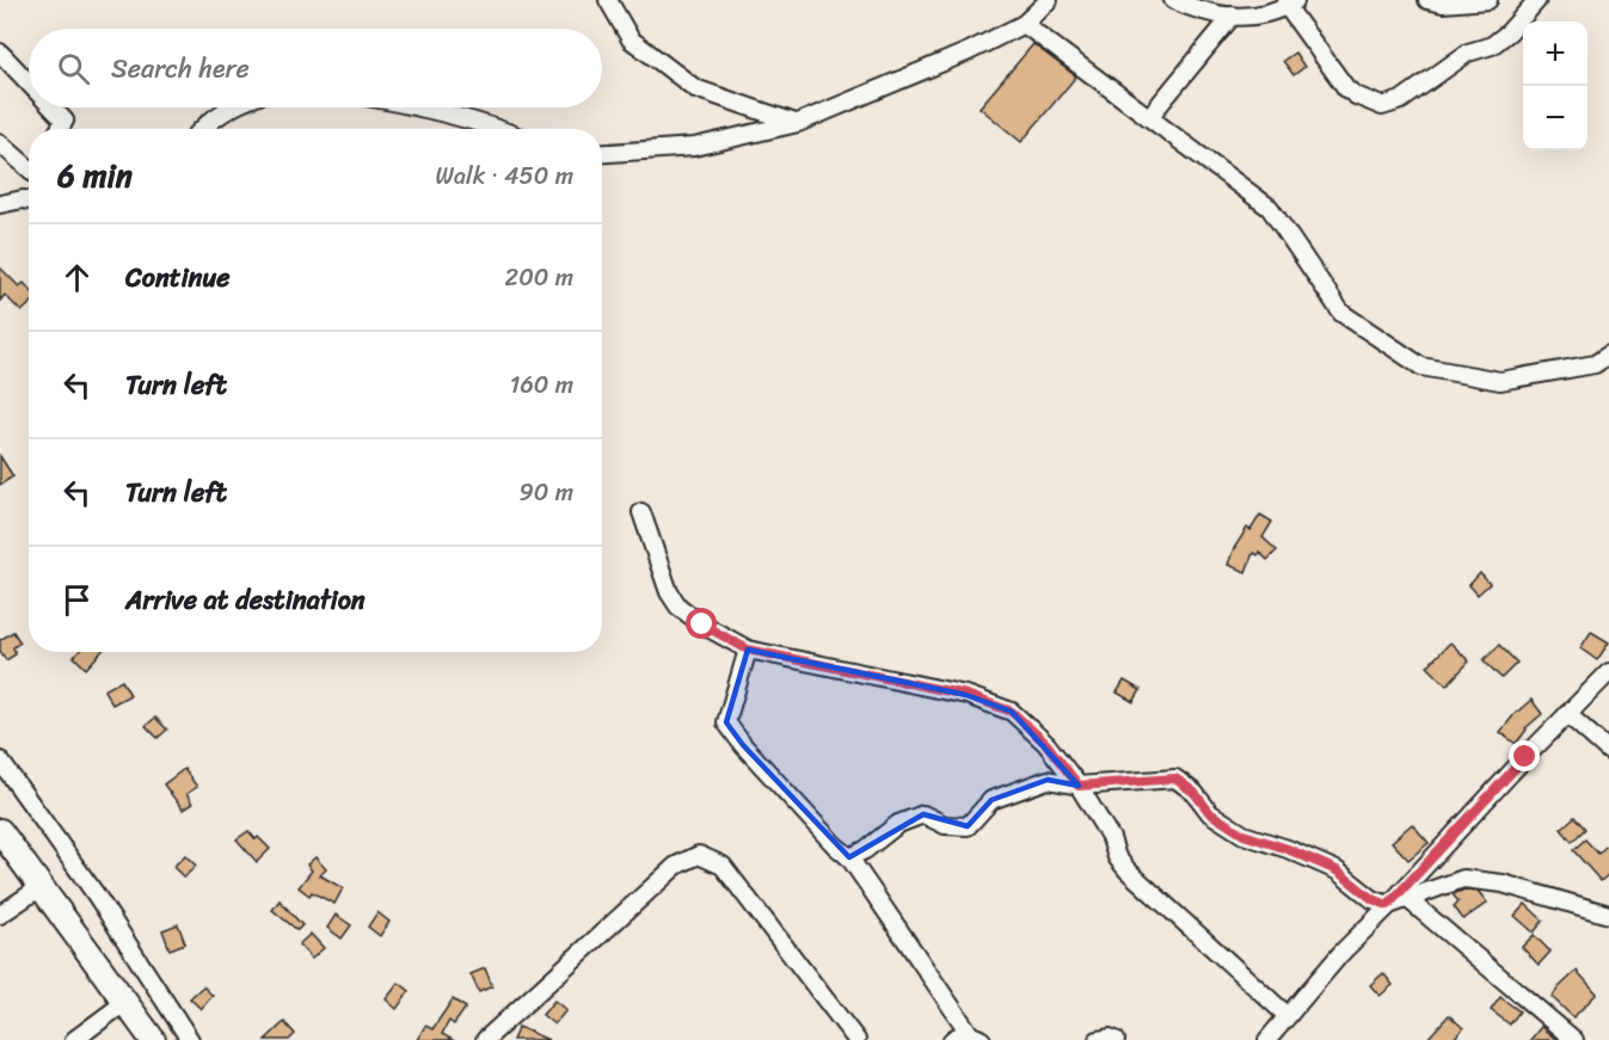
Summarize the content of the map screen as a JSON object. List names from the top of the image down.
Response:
{
  "page": {
    "map_buttons": ["+", "−"],
    "search": "Search here",
    "heading": ["6 min", "Walk · 450 m"],
    "list": [
      ["Continue", "200 m"],
      ["Turn left", "160 m"],
      ["Turn left", "90 m"],
      "Arrive at destination"
    ]
  }
}
